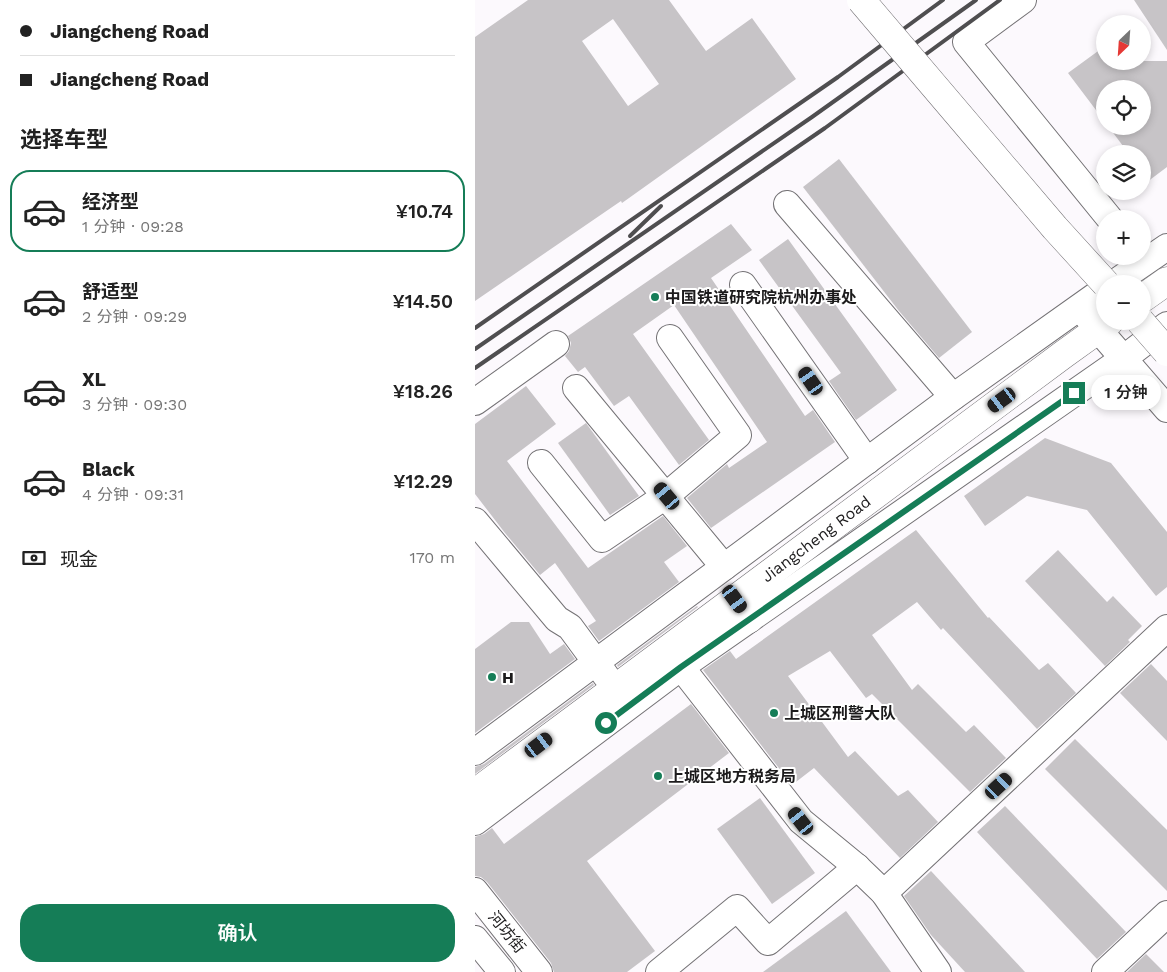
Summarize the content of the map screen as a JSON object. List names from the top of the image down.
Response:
{
  "streets": {
    "main road": ["Jiangcheng Road"],
    "street": ["河坊街"]
  },
  "places": [
    "中国铁道研究院杭州办事处",
    "H",
    "上城区刑警大队",
    "上城区地方税务局"
  ],
  "north": "bottom left",
  "page": {
    "banner": ["Jiangcheng Road", "Jiangcheng Road"],
    "map_buttons": ["+", "−"],
    "heading": "选择车型",
    "list": [
      {
        "name": "经济型",
        "note": "1 分钟 · 09:28",
        "value": "¥10.74"
      },
      {
        "name": "舒适型",
        "note": "2 分钟 · 09:29",
        "value": "¥14.50"
      },
      {
        "name": "XL",
        "note": "3 分钟 · 09:30",
        "value": "¥18.26"
      },
      {
        "name": "Black",
        "note": "4 分钟 · 09:31",
        "value": "¥12.29"
      }
    ],
    "bubble": "1 分钟",
    "pay": ["现金", "170 m"],
    "buttons": "确认"
  }
}
